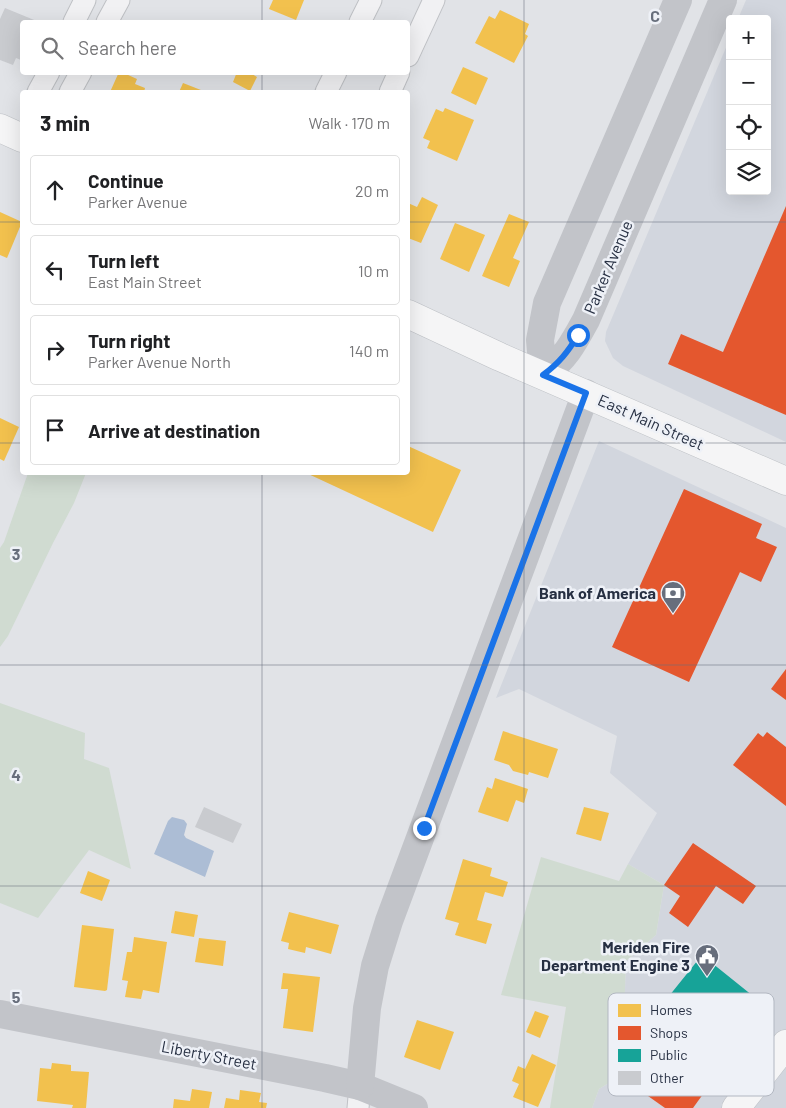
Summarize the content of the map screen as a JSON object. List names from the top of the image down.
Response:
{
  "streets": {
    "main road": ["East Main Street"],
    "street": ["Parker Avenue", "Liberty Street"]
  },
  "crossings": [
    ["Parker Avenue", "East Main Street"]
  ],
  "places": {
    "bank": ["Bank of America"],
    "public building": ["Meriden Fire Department Engine 3"]
  },
  "legend": [
    "Homes",
    "Shops",
    "Public",
    "Other"
  ],
  "page": {
    "map_buttons": ["+", "−"],
    "search": "Search here",
    "heading": ["3 min", "Walk · 170 m"],
    "list": [
      ["Continue", "Parker Avenue", "20 m"],
      ["Turn left", "East Main Street", "10 m"],
      ["Turn right", "Parker Avenue North", "140 m"],
      "Arrive at destination"
    ]
  },
  "grid": {
    "columns": ["C"],
    "rows": ["3", "4", "5"]
  }
}
